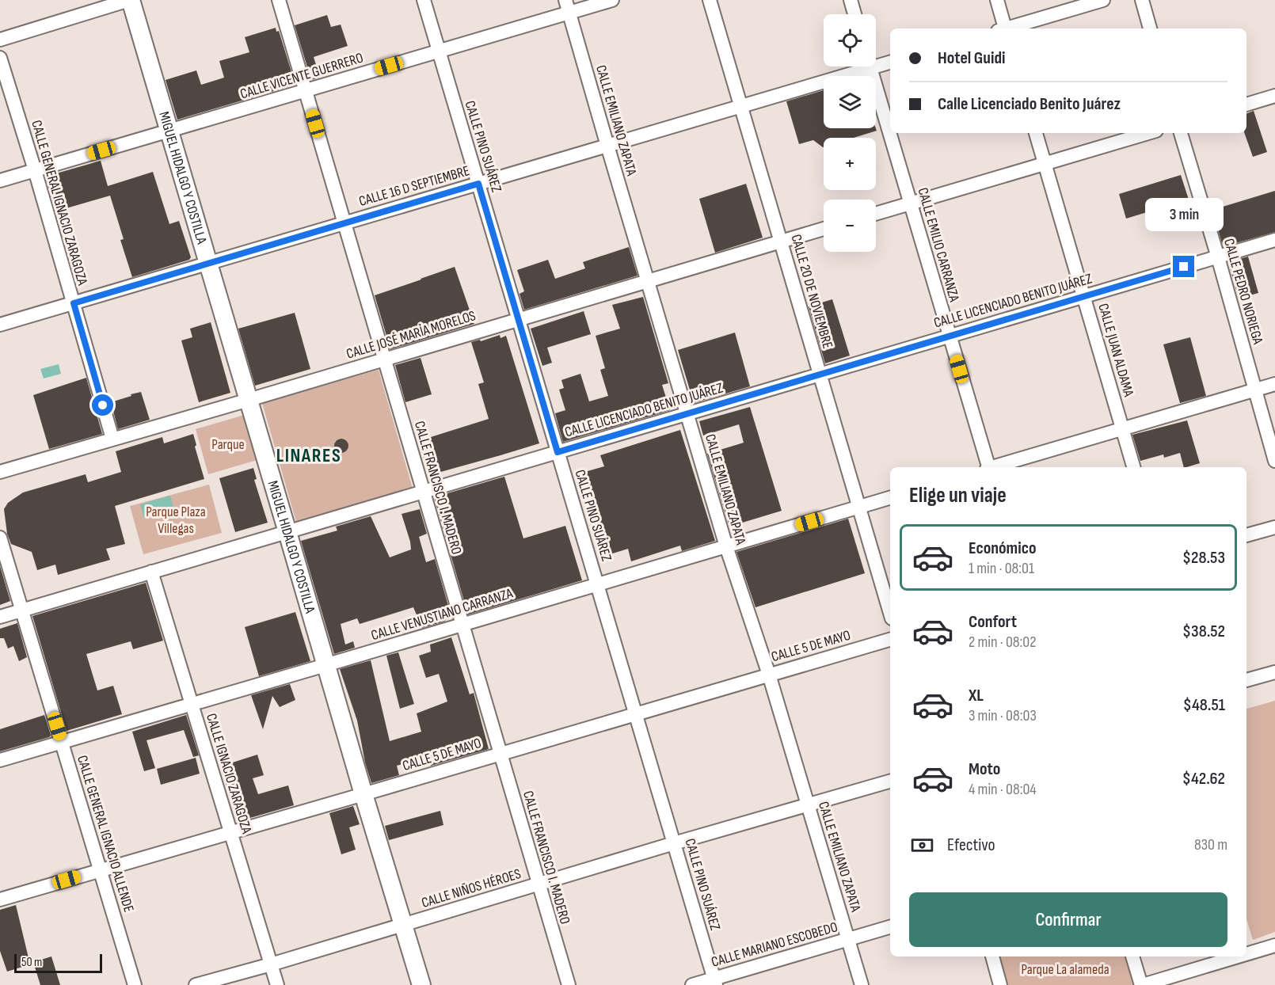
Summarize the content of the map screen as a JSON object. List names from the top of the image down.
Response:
{
  "streets": {
    "main road": ["MIGUEL HIDALGO Y COSTILLA"],
    "street": [
      "CALLE VICENTE GUERRERO",
      "CALLE EMILIANO ZAPATA",
      "CALLE PINO SUÁREZ",
      "CALLE 16 D SEPTIEMBRE",
      "CALLE GENERAL IGNACIO ZARAGOZA",
      "CALLE EMILIO CARRANZA",
      "CALLE 20 DE NOVIEMBRE",
      "CALLE PEDRO NORIEGA",
      "CALLE LICENCIADO BENITO JUÁREZ",
      "CALLE JOSÉ MARÍA MORELOS",
      "CALLE JUAN ALDAMA",
      "CALLE FRANCISCO I. MADERO",
      "CALLE VENUSTIANO CARRANZA",
      "CALLE 5 DE MAYO",
      "CALLE IGNACIO ZARAGOZA",
      "CALLE GENERAL IGNACIO ALLENDE",
      "CALLE NIÑOS HÉROES",
      "CALLE MARIANO ESCOBEDO"
    ]
  },
  "crossings": [
    ["CALLE VICENTE GUERRERO", "CALLE EMILIANO ZAPATA"],
    ["CALLE VICENTE GUERRERO", "CALLE PINO SUÁREZ"],
    ["CALLE VICENTE GUERRERO", "MIGUEL HIDALGO Y COSTILLA"],
    ["CALLE VICENTE GUERRERO", "CALLE GENERAL IGNACIO ZARAGOZA"],
    ["CALLE VICENTE GUERRERO", "CALLE FRANCISCO I. MADERO"],
    ["CALLE EMILIANO ZAPATA", "CALLE 16 D SEPTIEMBRE"],
    ["CALLE EMILIANO ZAPATA", "CALLE LICENCIADO BENITO JUÁREZ"],
    ["CALLE EMILIANO ZAPATA", "CALLE JOSÉ MARÍA MORELOS"],
    ["CALLE EMILIANO ZAPATA", "CALLE VENUSTIANO CARRANZA"],
    ["CALLE EMILIANO ZAPATA", "CALLE 5 DE MAYO"],
    ["CALLE EMILIANO ZAPATA", "CALLE NIÑOS HÉROES"],
    ["CALLE EMILIANO ZAPATA", "CALLE MARIANO ESCOBEDO"],
    ["CALLE PINO SUÁREZ", "CALLE 16 D SEPTIEMBRE"],
    ["CALLE PINO SUÁREZ", "CALLE LICENCIADO BENITO JUÁREZ"],
    ["CALLE PINO SUÁREZ", "CALLE JOSÉ MARÍA MORELOS"],
    ["CALLE PINO SUÁREZ", "CALLE VENUSTIANO CARRANZA"],
    ["CALLE PINO SUÁREZ", "CALLE 5 DE MAYO"],
    ["CALLE PINO SUÁREZ", "CALLE NIÑOS HÉROES"],
    ["CALLE PINO SUÁREZ", "CALLE MARIANO ESCOBEDO"],
    ["MIGUEL HIDALGO Y COSTILLA", "CALLE 16 D SEPTIEMBRE"],
    ["MIGUEL HIDALGO Y COSTILLA", "CALLE LICENCIADO BENITO JUÁREZ"],
    ["MIGUEL HIDALGO Y COSTILLA", "CALLE JOSÉ MARÍA MORELOS"],
    ["MIGUEL HIDALGO Y COSTILLA", "CALLE VENUSTIANO CARRANZA"],
    ["MIGUEL HIDALGO Y COSTILLA", "CALLE 5 DE MAYO"],
    ["MIGUEL HIDALGO Y COSTILLA", "CALLE NIÑOS HÉROES"],
    ["CALLE 16 D SEPTIEMBRE", "CALLE GENERAL IGNACIO ZARAGOZA"],
    ["CALLE 16 D SEPTIEMBRE", "CALLE 20 DE NOVIEMBRE"],
    ["CALLE 16 D SEPTIEMBRE", "CALLE FRANCISCO I. MADERO"],
    ["CALLE GENERAL IGNACIO ZARAGOZA", "CALLE JOSÉ MARÍA MORELOS"],
    ["CALLE EMILIO CARRANZA", "CALLE LICENCIADO BENITO JUÁREZ"],
    ["CALLE 20 DE NOVIEMBRE", "CALLE LICENCIADO BENITO JUÁREZ"],
    ["CALLE 20 DE NOVIEMBRE", "CALLE JOSÉ MARÍA MORELOS"],
    ["CALLE 20 DE NOVIEMBRE", "CALLE VENUSTIANO CARRANZA"],
    ["CALLE PEDRO NORIEGA", "CALLE LICENCIADO BENITO JUÁREZ"],
    ["CALLE LICENCIADO BENITO JUÁREZ", "CALLE JUAN ALDAMA"],
    ["CALLE LICENCIADO BENITO JUÁREZ", "CALLE FRANCISCO I. MADERO"],
    ["CALLE LICENCIADO BENITO JUÁREZ", "CALLE IGNACIO ZARAGOZA"],
    ["CALLE LICENCIADO BENITO JUÁREZ", "CALLE GENERAL IGNACIO ALLENDE"],
    ["CALLE JOSÉ MARÍA MORELOS", "CALLE FRANCISCO I. MADERO"],
    ["CALLE FRANCISCO I. MADERO", "CALLE VENUSTIANO CARRANZA"],
    ["CALLE FRANCISCO I. MADERO", "CALLE 5 DE MAYO"],
    ["CALLE FRANCISCO I. MADERO", "CALLE NIÑOS HÉROES"],
    ["CALLE VENUSTIANO CARRANZA", "CALLE IGNACIO ZARAGOZA"],
    ["CALLE VENUSTIANO CARRANZA", "CALLE GENERAL IGNACIO ALLENDE"],
    ["CALLE 5 DE MAYO", "CALLE IGNACIO ZARAGOZA"],
    ["CALLE 5 DE MAYO", "CALLE GENERAL IGNACIO ALLENDE"],
    ["CALLE IGNACIO ZARAGOZA", "CALLE NIÑOS HÉROES"]
  ],
  "districts": ["LINARES"],
  "parks": ["Parque", "Parque Plaza Villegas", "Parque La alameda"],
  "scale_bar": "50 m",
  "page": {
    "map_buttons": ["+", "−"],
    "banner": ["Hotel Guidi", "Calle Licenciado Benito Juárez"],
    "bubble": "3 min",
    "heading": "Elige un viaje",
    "list": [
      {
        "name": "Económico",
        "note": "1 min · 08:01",
        "value": "$28.53"
      },
      {
        "name": "Confort",
        "note": "2 min · 08:02",
        "value": "$38.52"
      },
      {
        "name": "XL",
        "note": "3 min · 08:03",
        "value": "$48.51"
      },
      {
        "name": "Moto",
        "note": "4 min · 08:04",
        "value": "$42.62"
      }
    ],
    "pay": ["Efectivo", "830 m"],
    "buttons": "Confirmar",
    "scale": "50 m"
  }
}
